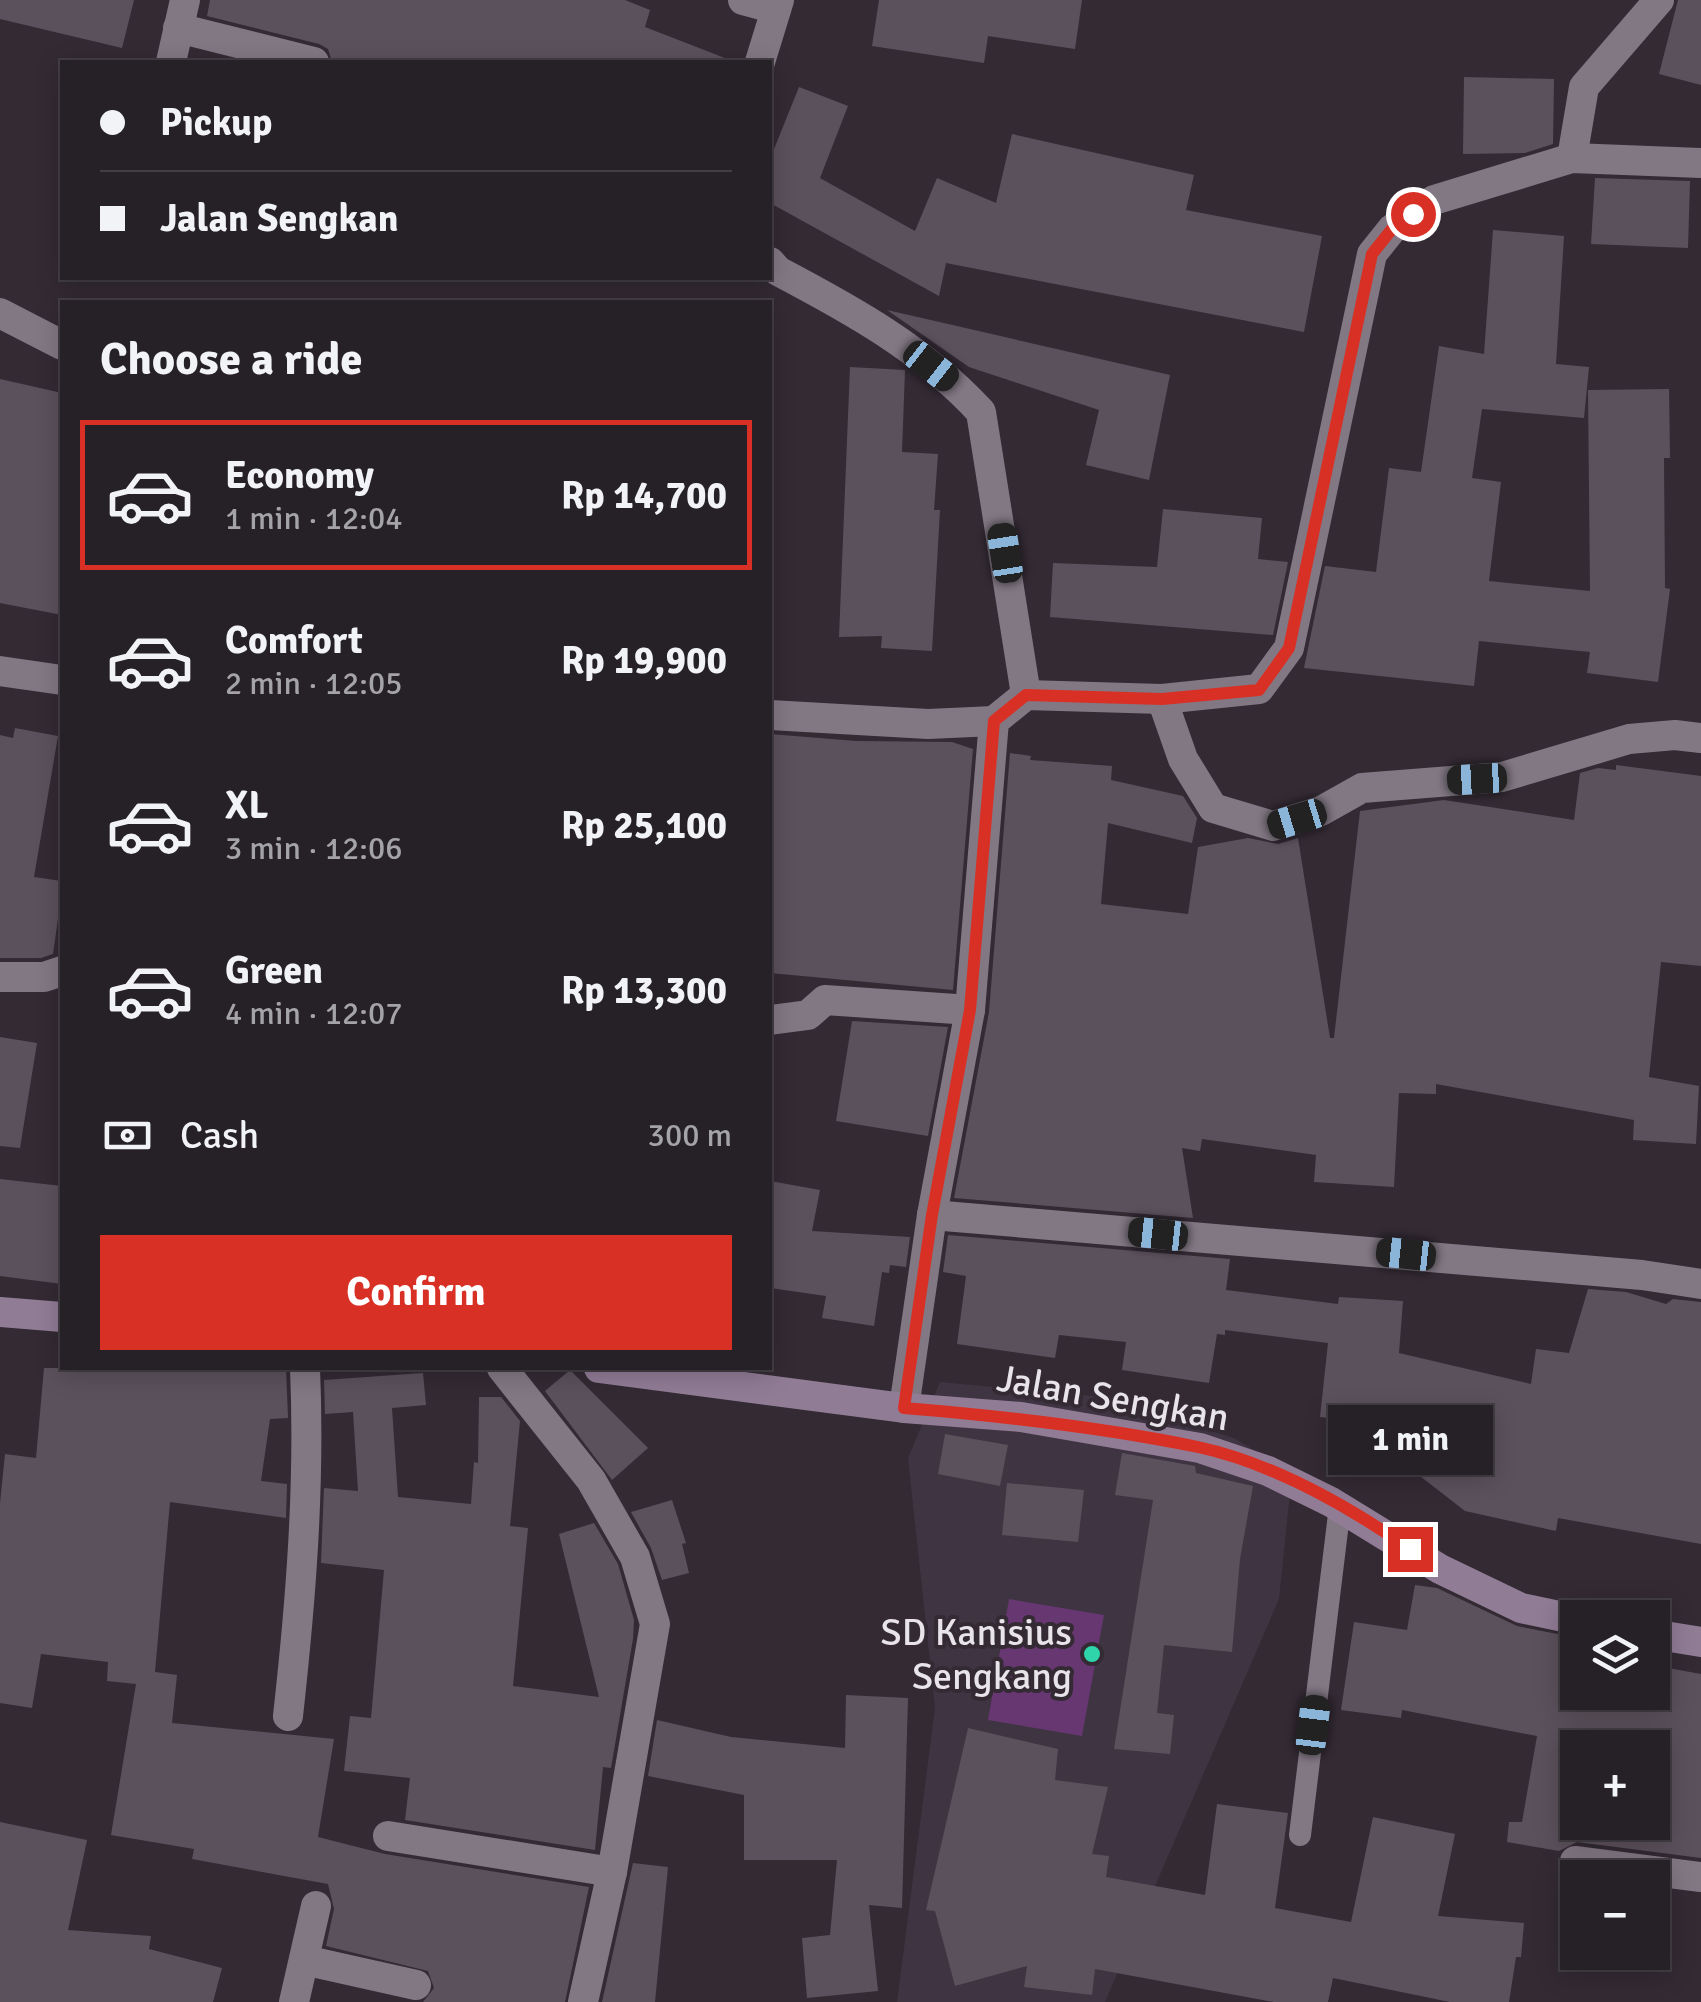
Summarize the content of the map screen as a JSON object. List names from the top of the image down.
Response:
{
  "streets": {
    "main road": ["Jalan Sengkan"]
  },
  "places": ["SD Kanisius Sengkang"],
  "page": {
    "banner": ["Pickup", "Jalan Sengkan"],
    "heading": "Choose a ride",
    "list": [
      {
        "name": "Economy",
        "note": "1 min · 12:04",
        "value": "Rp 14,700"
      },
      {
        "name": "Comfort",
        "note": "2 min · 12:05",
        "value": "Rp 19,900"
      },
      {
        "name": "XL",
        "note": "3 min · 12:06",
        "value": "Rp 25,100"
      },
      {
        "name": "Green",
        "note": "4 min · 12:07",
        "value": "Rp 13,300"
      }
    ],
    "pay": ["Cash", "300 m"],
    "buttons": "Confirm",
    "bubble": "1 min",
    "map_buttons": ["+", "−"]
  }
}
